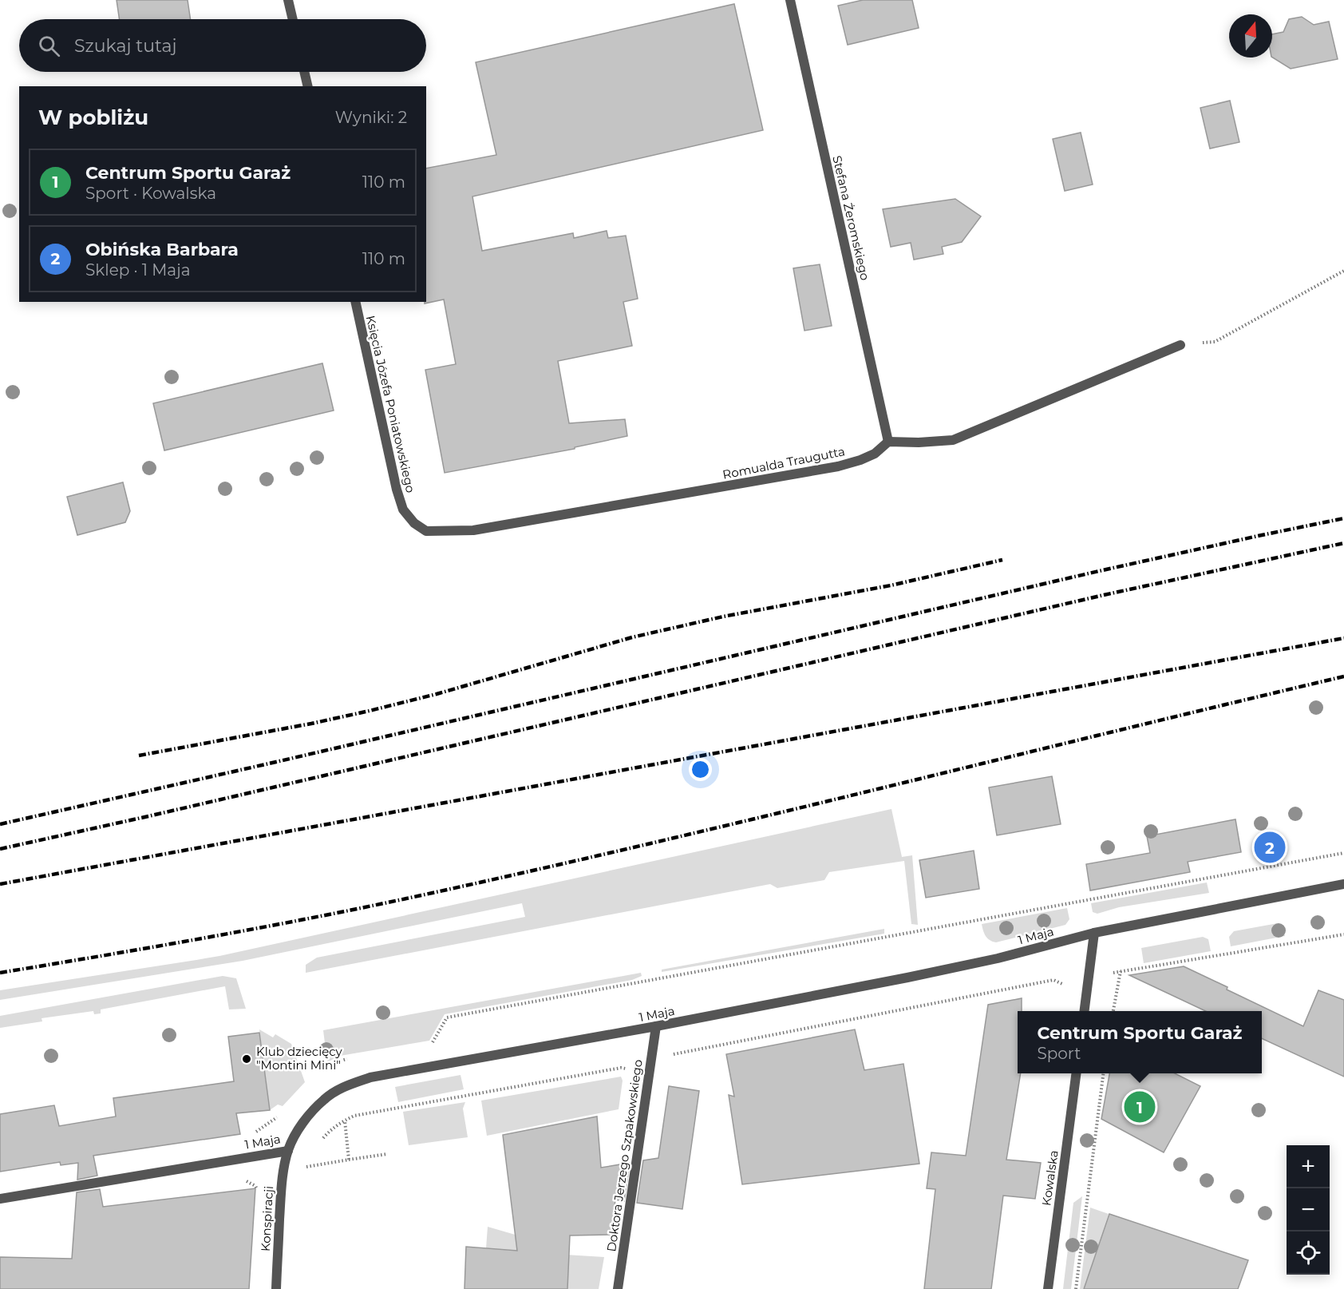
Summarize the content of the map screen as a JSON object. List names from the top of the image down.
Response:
{
  "streets": {
    "street": [
      "Stefana Żeromskiego",
      "Księcia Józefa Poniatowskiego",
      "Romualda Traugutta",
      "1 Maja",
      "Doktora Jerzego Szpakowskiego",
      "Kowalska",
      "Konspiracji"
    ]
  },
  "crossings": [
    ["Stefana Żeromskiego", "Romualda Traugutta"],
    ["Księcia Józefa Poniatowskiego", "Romualda Traugutta"],
    ["1 Maja", "Doktora Jerzego Szpakowskiego"],
    ["1 Maja", "Konspiracji"]
  ],
  "places": ["Klub dziecięcy \"Montini Mini\""],
  "north": "top",
  "page": {
    "search": "Szukaj tutaj",
    "heading": ["W pobliżu", "Wyniki: 2"],
    "list": [
      {
        "mark": "1",
        "name": "Centrum Sportu Garaż",
        "note": "Sport · Kowalska",
        "value": "110 m"
      },
      {
        "mark": "2",
        "name": "Obińska Barbara",
        "note": "Sklep · 1 Maja",
        "value": "110 m"
      }
    ],
    "pins": ["2", "1"],
    "popup": ["Centrum Sportu Garaż", "Sport"],
    "map_buttons": ["+", "−"]
  }
}
